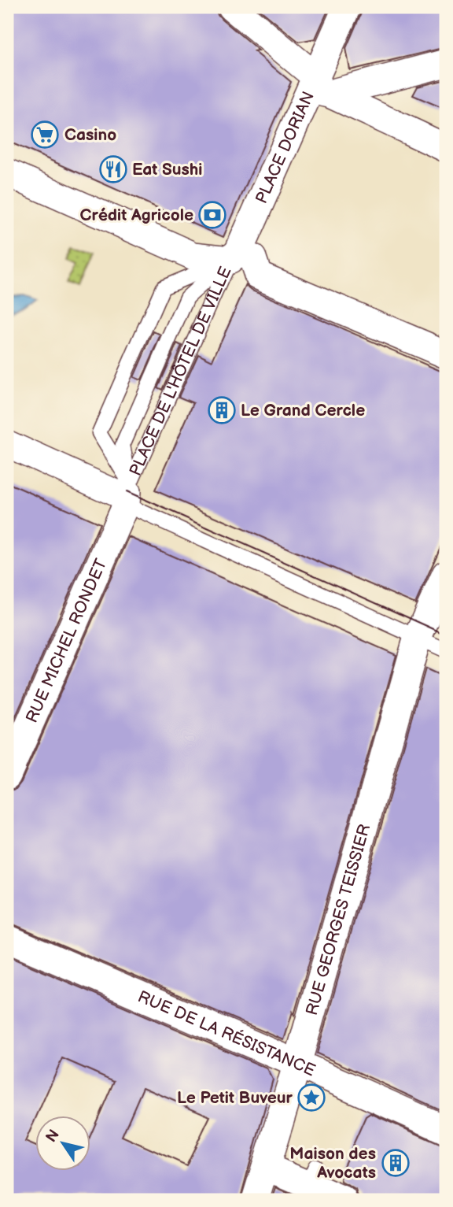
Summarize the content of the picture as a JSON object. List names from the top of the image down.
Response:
{
  "streets": {
    "street": [
      "PLACE DORIAN",
      "PLACE DE L'HÔTEL DE VILLE",
      "RUE MICHEL RONDET",
      "RUE GEORGES TEISSIER",
      "RUE DE LA RÉSISTANCE"
    ]
  },
  "crossings": [
    ["PLACE DORIAN", "PLACE DE L'HÔTEL DE VILLE"],
    ["PLACE DE L'HÔTEL DE VILLE", "RUE MICHEL RONDET"],
    ["RUE GEORGES TEISSIER", "RUE DE LA RÉSISTANCE"]
  ],
  "places": {
    "supermarket": ["Casino"],
    "restaurant": ["Eat Sushi"],
    "bank": ["Crédit Agricole"],
    "building": ["Le Grand Cercle", "Maison des Avocats"],
    "place": ["Le Petit Buveur"]
  },
  "north": "top left"
}
